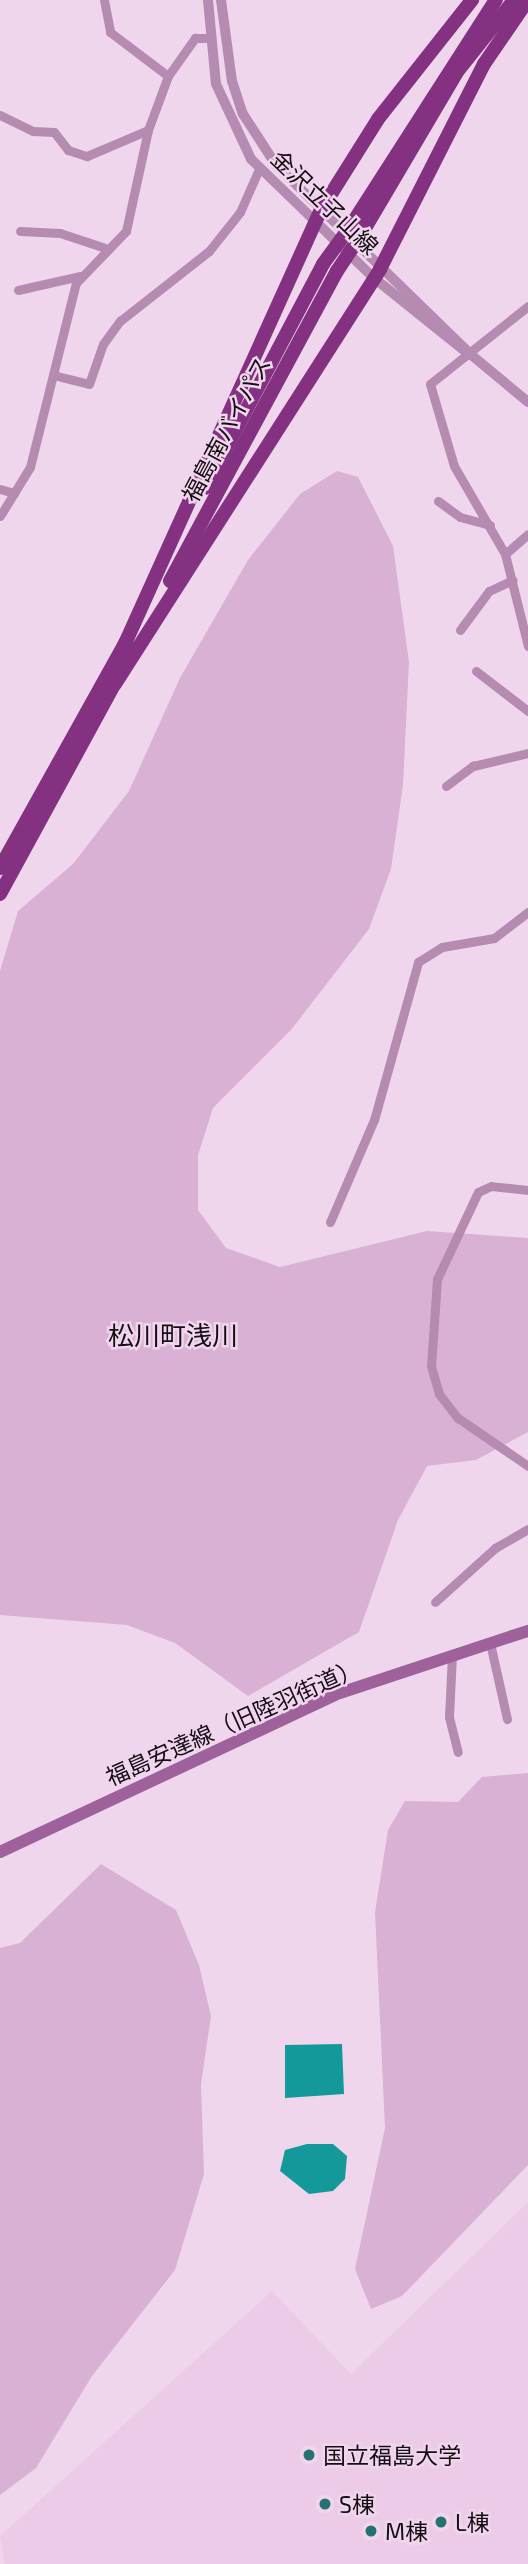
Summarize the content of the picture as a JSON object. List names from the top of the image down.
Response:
{
  "streets": {
    "highway": ["福島南バイパス"],
    "main road": ["福島安達線（旧陸羽街道）"],
    "street": ["金沢立子山線"]
  },
  "districts": ["松川町浅川"],
  "places": [
    "国立福島大学",
    "S棟",
    "L棟",
    "M棟"
  ]
}
